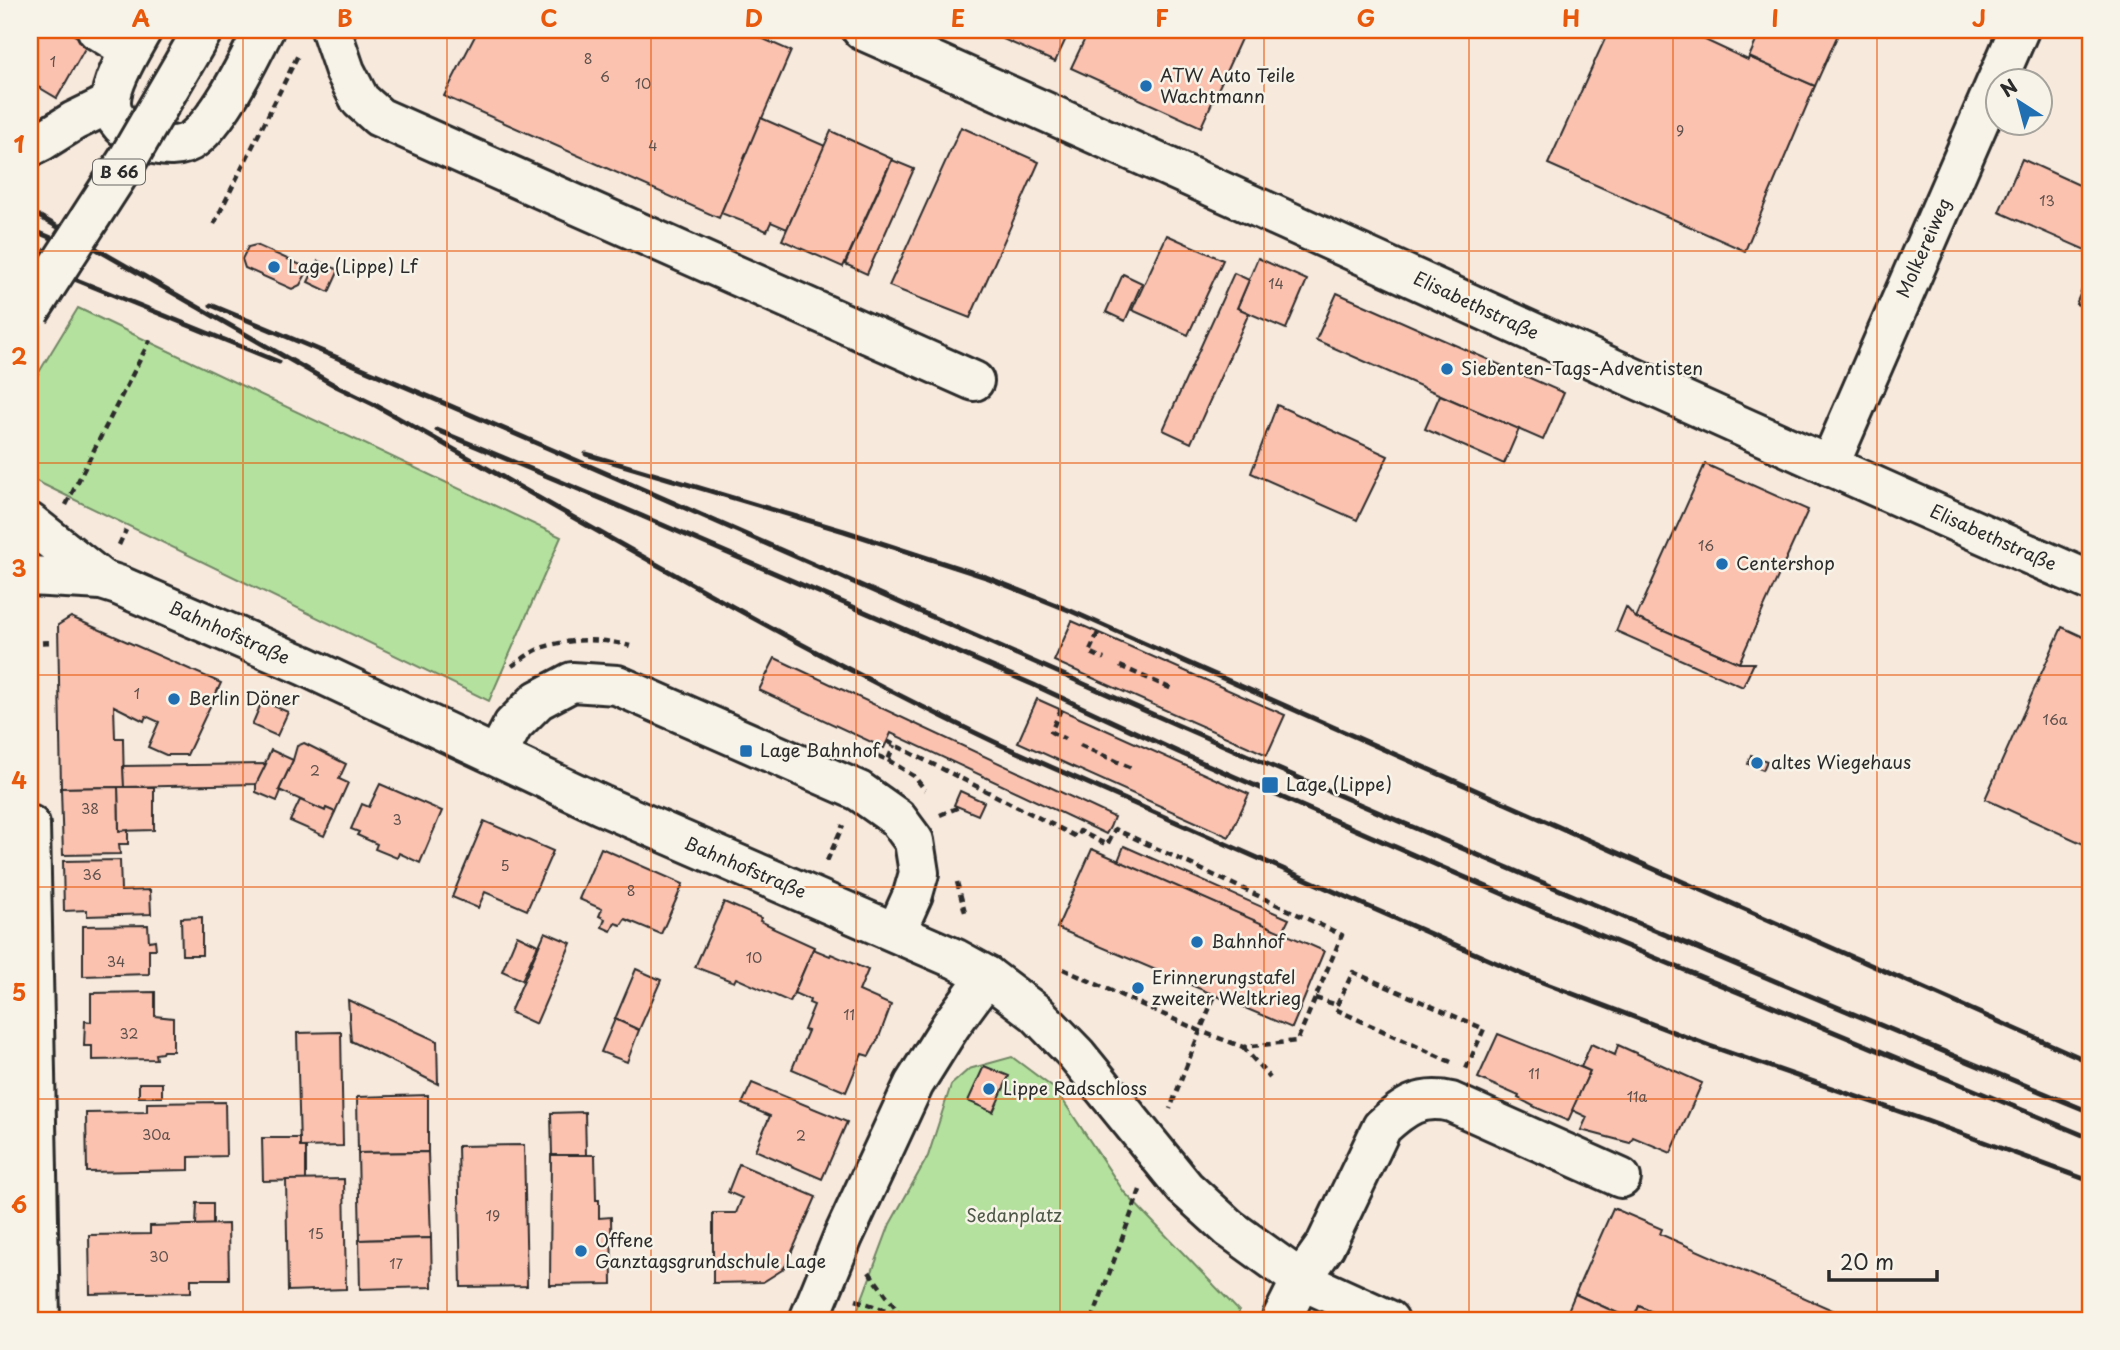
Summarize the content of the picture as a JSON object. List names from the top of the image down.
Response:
{
  "streets": {
    "street": [
      "B 66",
      "Molkereiweg",
      "Elisabethstraße",
      "Bahnhofstraße"
    ]
  },
  "crossings": [
    ["Molkereiweg", "Elisabethstraße"]
  ],
  "parks": ["Sedanplatz"],
  "places": {
    "other": [
      "ATW Auto Teile Wachtmann",
      "Lage (Lippe) Lf",
      "Siebenten-Tags-Adventisten",
      "Centershop",
      "Berlin Döner",
      "altes Wiegehaus",
      "Bahnhof",
      "Erinnerungstafel zweiter Weltkrieg",
      "Lippe Radschloss",
      "Offene Ganztagsgrundschule Lage"
    ],
    "transit": ["Lage Bahnhof", "Lage (Lippe)"]
  },
  "house_numbers": [
    "8",
    "1",
    "6",
    "10",
    "9",
    "4",
    "13",
    "14",
    "16",
    "1",
    "16a",
    "2",
    "38",
    "3",
    "5",
    "36",
    "8",
    "10",
    "34",
    "11",
    "32",
    "11",
    "11a",
    "30a",
    "2",
    "19",
    "15",
    "30",
    "17"
  ],
  "scale_bar": "20 m",
  "north": "top left",
  "grid": {
    "columns": [
      "A",
      "B",
      "C",
      "D",
      "E",
      "F",
      "G",
      "H",
      "I",
      "J"
    ],
    "rows": [
      "1",
      "2",
      "3",
      "4",
      "5",
      "6"
    ]
  }
}
